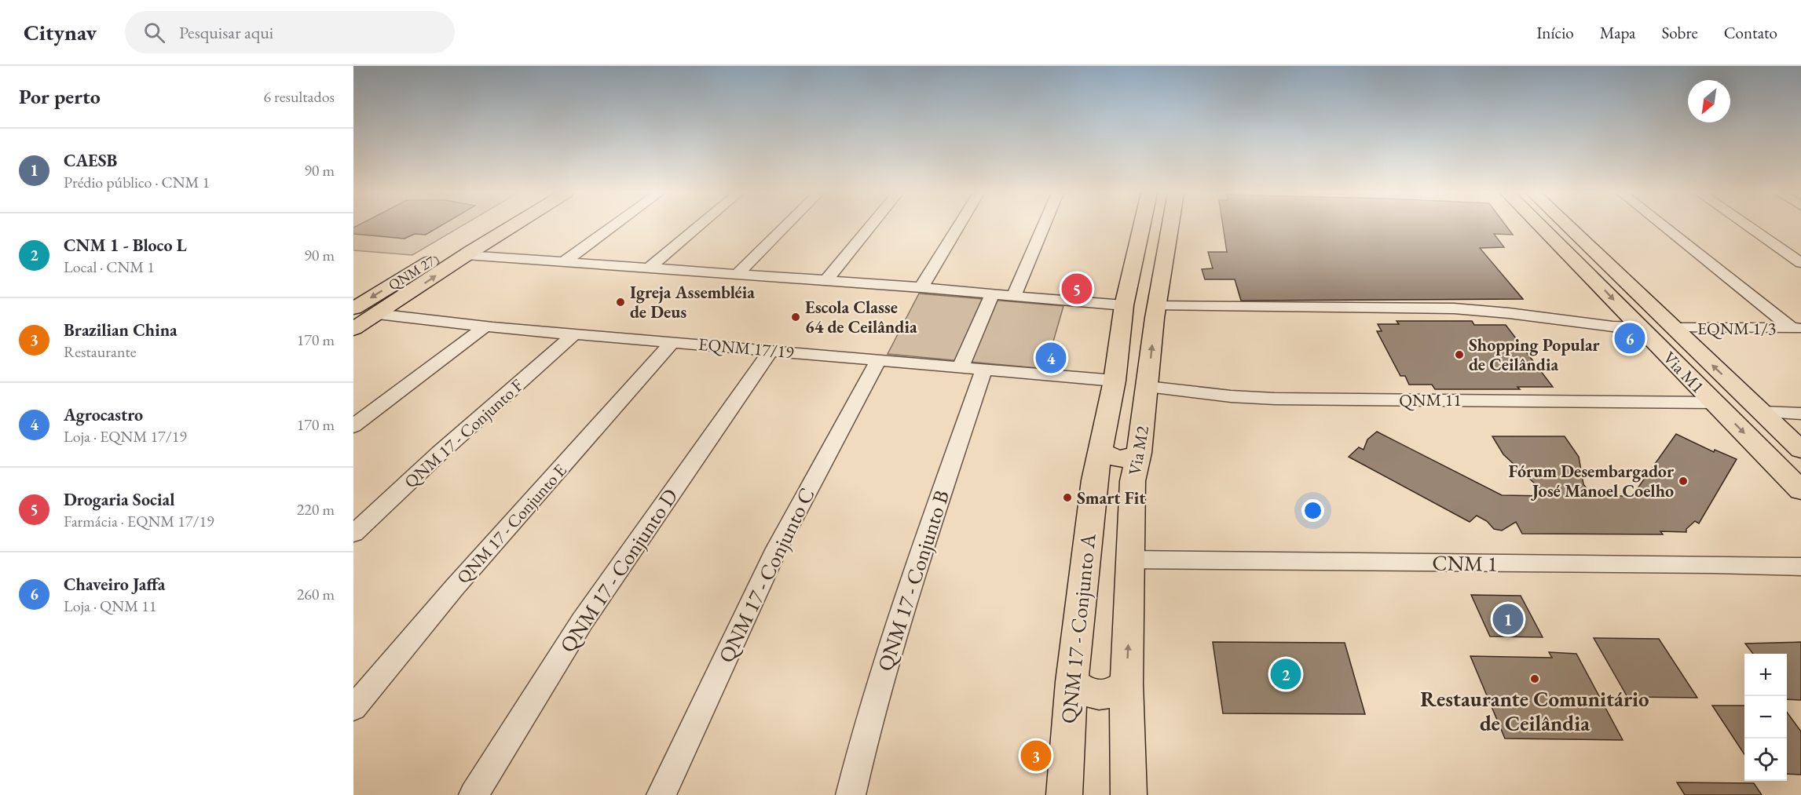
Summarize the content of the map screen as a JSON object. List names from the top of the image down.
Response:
{
  "streets": {
    "main road": [
      "QNM 27",
      "Via M1",
      "Via M2",
      "QNM 17 - Conjunto A"
    ],
    "street": [
      "EQNM 1/3",
      "EQNM 17/19",
      "QNM 11",
      "QNM 17 - Conjunto F",
      "QNM 17 - Conjunto E",
      "CNM 1",
      "QNM 17 - Conjunto D",
      "QNM 17 - Conjunto C",
      "QNM 17 - Conjunto B"
    ]
  },
  "crossings": [
    ["EQNM 1/3", "Via M1"],
    ["EQNM 17/19", "QNM 17 - Conjunto F"],
    ["EQNM 17/19", "QNM 17 - Conjunto E"],
    ["EQNM 17/19", "QNM 17 - Conjunto D"],
    ["EQNM 17/19", "QNM 17 - Conjunto C"],
    ["EQNM 17/19", "QNM 17 - Conjunto B"],
    ["EQNM 17/19", "QNM 17 - Conjunto A"],
    ["Via M1", "QNM 11"],
    ["QNM 11", "Via M2"],
    ["Via M2", "CNM 1"]
  ],
  "places": [
    "Igreja Assembléia de Deus",
    "Escola Classe 64 de Ceilândia",
    "Shopping Popular de Ceilândia",
    "Fórum Desembargador José Manoel Coelho",
    "Smart Fit",
    "Restaurante Comunitário de Ceilândia"
  ],
  "north": "bottom left",
  "page": {
    "header": "Citynav",
    "search": "Pesquisar aqui",
    "nav": [
      "Início",
      "Mapa",
      "Sobre",
      "Contato"
    ],
    "heading": ["Por perto", "6 resultados"],
    "list": [
      {
        "mark": "1",
        "name": "CAESB",
        "note": "Prédio público · CNM 1",
        "value": "90 m"
      },
      {
        "mark": "2",
        "name": "CNM 1 - Bloco L",
        "note": "Local · CNM 1",
        "value": "90 m"
      },
      {
        "mark": "3",
        "name": "Brazilian China",
        "note": "Restaurante",
        "value": "170 m"
      },
      {
        "mark": "4",
        "name": "Agrocastro",
        "note": "Loja · EQNM 17/19",
        "value": "170 m"
      },
      {
        "mark": "5",
        "name": "Drogaria Social",
        "note": "Farmácia · EQNM 17/19",
        "value": "220 m"
      },
      {
        "mark": "6",
        "name": "Chaveiro Jaffa",
        "note": "Loja · QNM 11",
        "value": "260 m"
      }
    ],
    "pins": [
      "5",
      "6",
      "4",
      "1",
      "2",
      "3"
    ],
    "map_buttons": ["+", "−"]
  }
}
